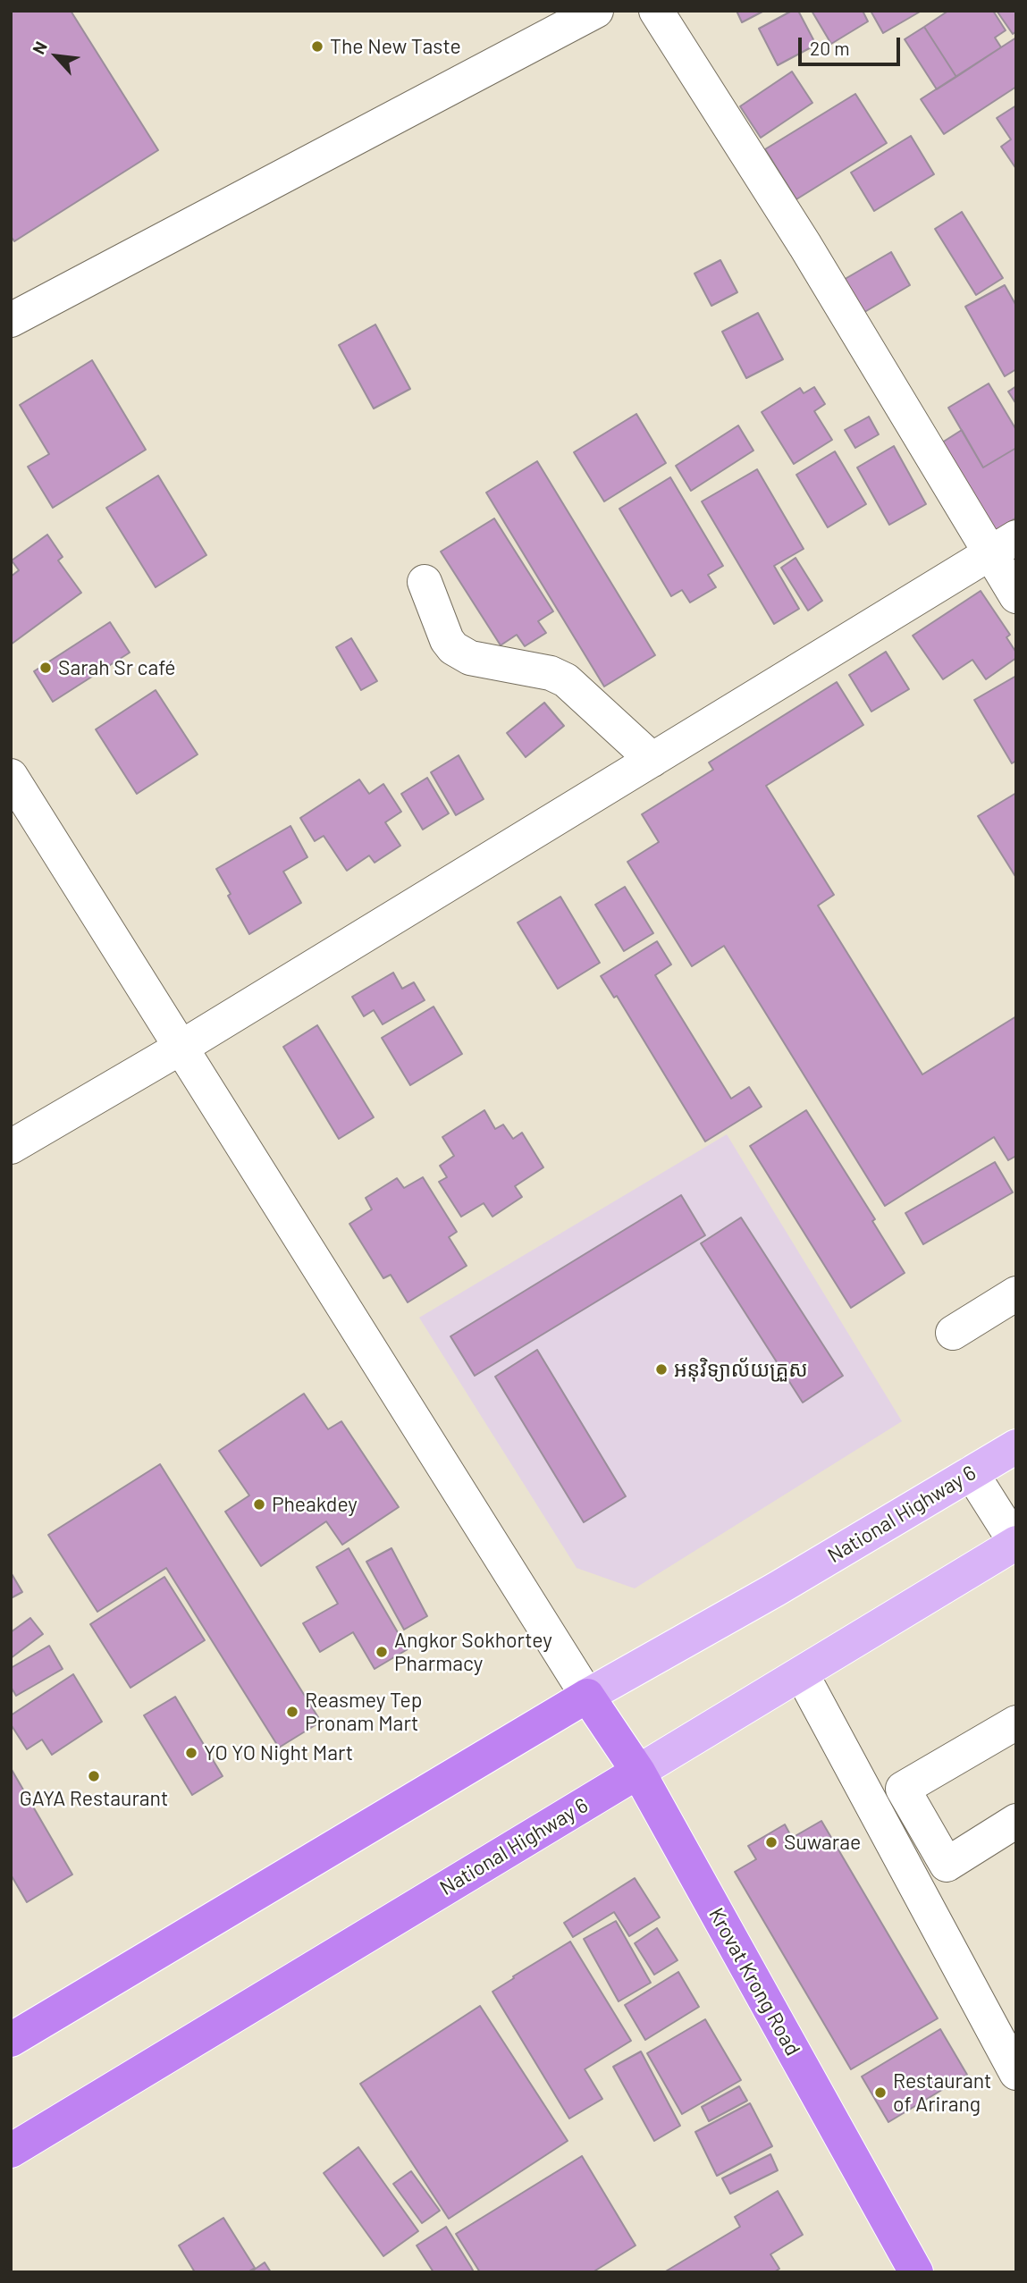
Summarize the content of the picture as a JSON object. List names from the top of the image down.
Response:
{
  "streets": {
    "highway": ["National Highway 6", "Krovat Krong Road"]
  },
  "crossings": [
    ["National Highway 6", "Krovat Krong Road"]
  ],
  "places": [
    "The New Taste",
    "Sarah Sr café",
    "អនុវិទ្យាល័យគ្រួស",
    "Pheakdey",
    "Angkor Sokhortey Pharmacy",
    "Reasmey Tep Pronam Mart",
    "YO YO Night Mart",
    "GAYA Restaurant",
    "Suwarae",
    "Restaurant of Arirang"
  ],
  "scale_bar": "20 m",
  "north": "top left"
}
